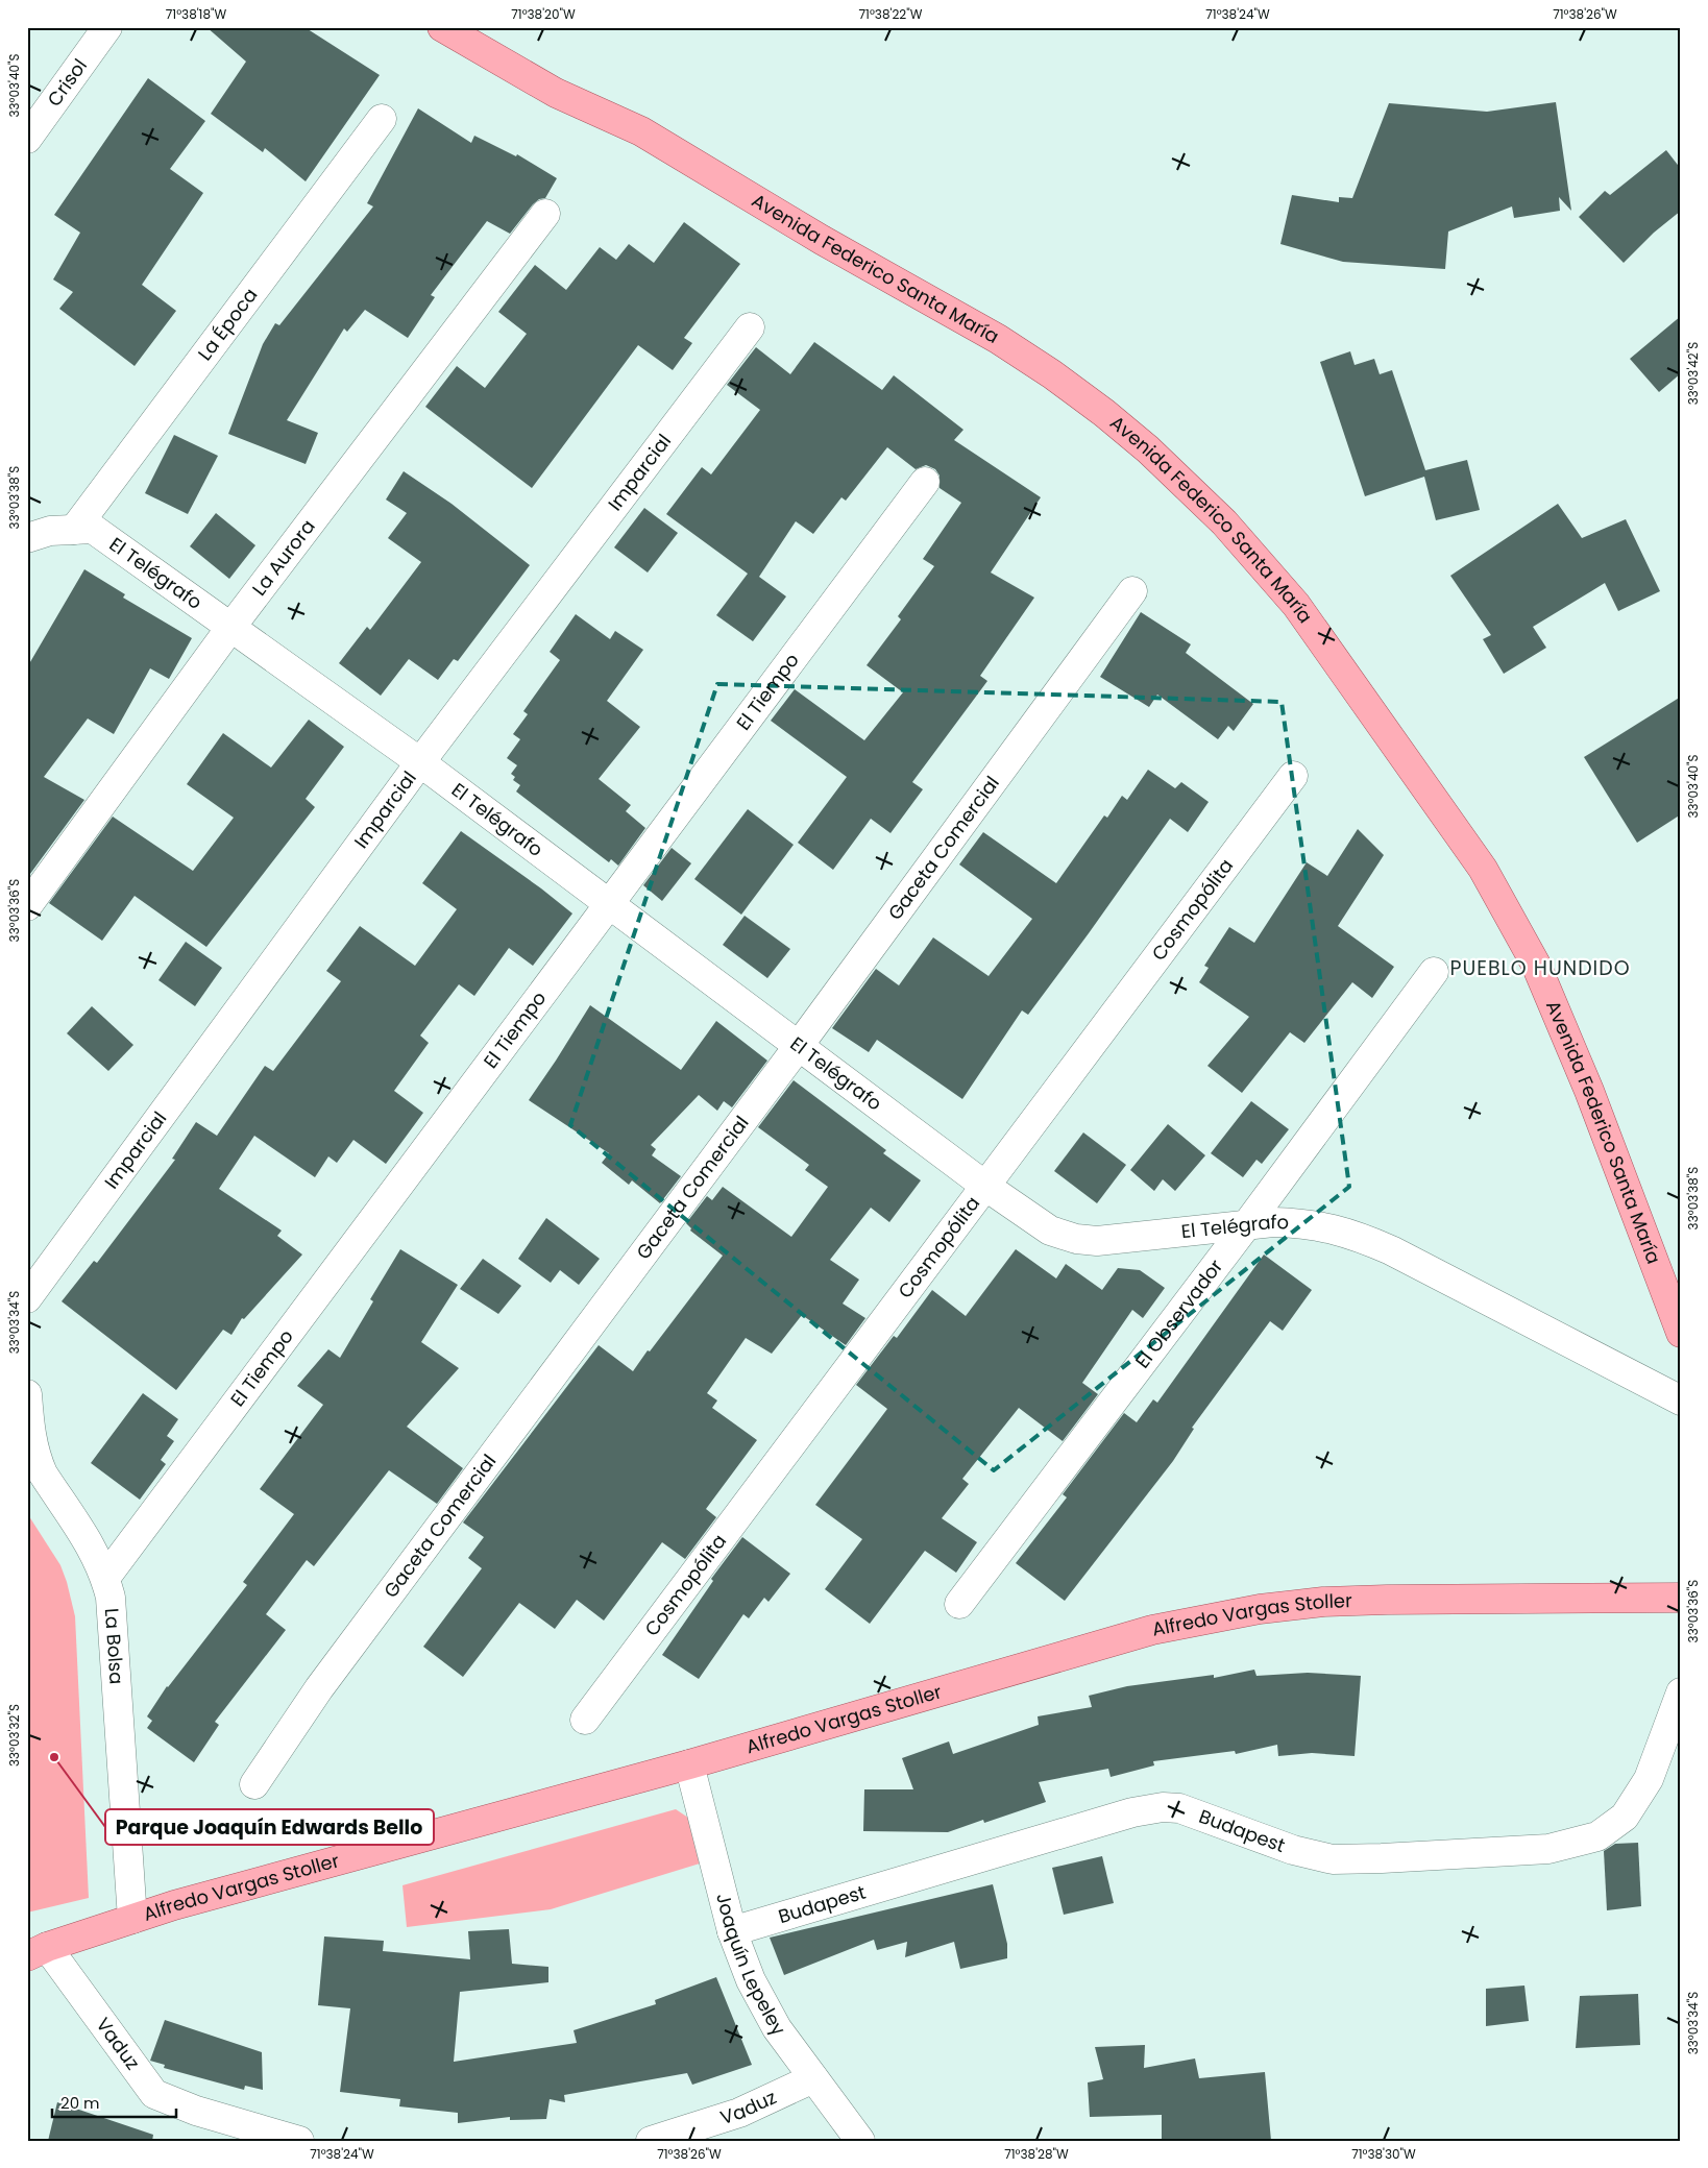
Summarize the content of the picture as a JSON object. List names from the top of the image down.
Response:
{
  "streets": {
    "main road": ["Avenida Federico Santa María", "Alfredo Vargas Stoller"],
    "street": [
      "Crisol",
      "La Época",
      "Imparcial",
      "La Aurora",
      "El Telégrafo",
      "El Tiempo",
      "Gaceta Comercial",
      "Cosmopólita",
      "El Observador",
      "La Bolsa",
      "Budapest",
      "Joaquín Lepeley",
      "Vaduz"
    ]
  },
  "crossings": [
    ["La Época", "El Telégrafo"],
    ["Imparcial", "El Telégrafo"],
    ["La Aurora", "El Telégrafo"],
    ["El Telégrafo", "El Tiempo"],
    ["El Telégrafo", "Gaceta Comercial"],
    ["El Telégrafo", "Cosmopólita"],
    ["El Telégrafo", "El Observador"],
    ["El Tiempo", "La Bolsa"],
    ["Alfredo Vargas Stoller", "La Bolsa"],
    ["Alfredo Vargas Stoller", "Joaquín Lepeley"],
    ["Alfredo Vargas Stoller", "Vaduz"],
    ["Budapest", "Joaquín Lepeley"],
    ["Joaquín Lepeley", "Vaduz"]
  ],
  "districts": ["PUEBLO HUNDIDO"],
  "places": ["Parque Joaquín Edwards Bello"],
  "scale_bar": "20 m",
  "coordinates": [
    "71°38'18\"W",
    "71°38'20\"W",
    "71°38'22\"W",
    "71°38'24\"W",
    "71°38'26\"W",
    "33°03'40\"S",
    "33°03'42\"S",
    "33°03'38\"S",
    "33°03'36\"S",
    "33°03'34\"S",
    "33°03'32\"S",
    "71°38'28\"W",
    "71°38'30\"W"
  ]
}
